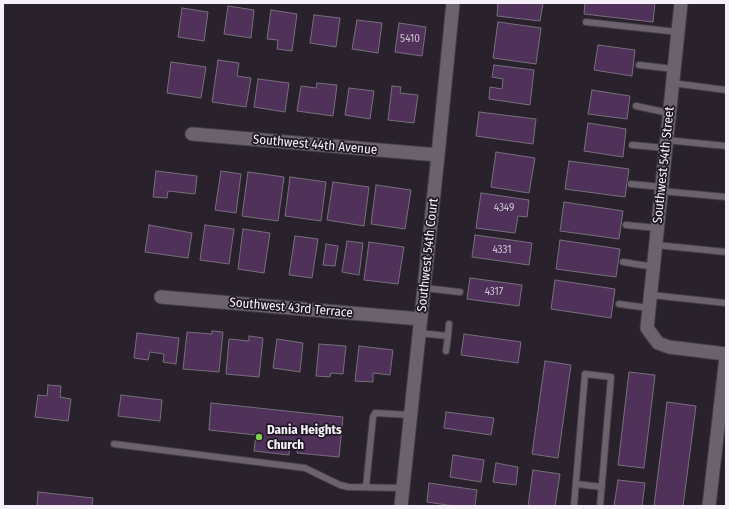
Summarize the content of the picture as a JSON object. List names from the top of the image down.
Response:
{
  "streets": {
    "street": [
      "Southwest 44th Avenue",
      "Southwest 54th Street",
      "Southwest 54th Court",
      "Southwest 43rd Terrace"
    ]
  },
  "crossings": [
    ["Southwest 44th Avenue", "Southwest 54th Court"],
    ["Southwest 54th Court", "Southwest 43rd Terrace"]
  ],
  "places": ["Dania Heights Church"],
  "house_numbers": [
    "5410",
    "4349",
    "4331",
    "4317"
  ]
}
